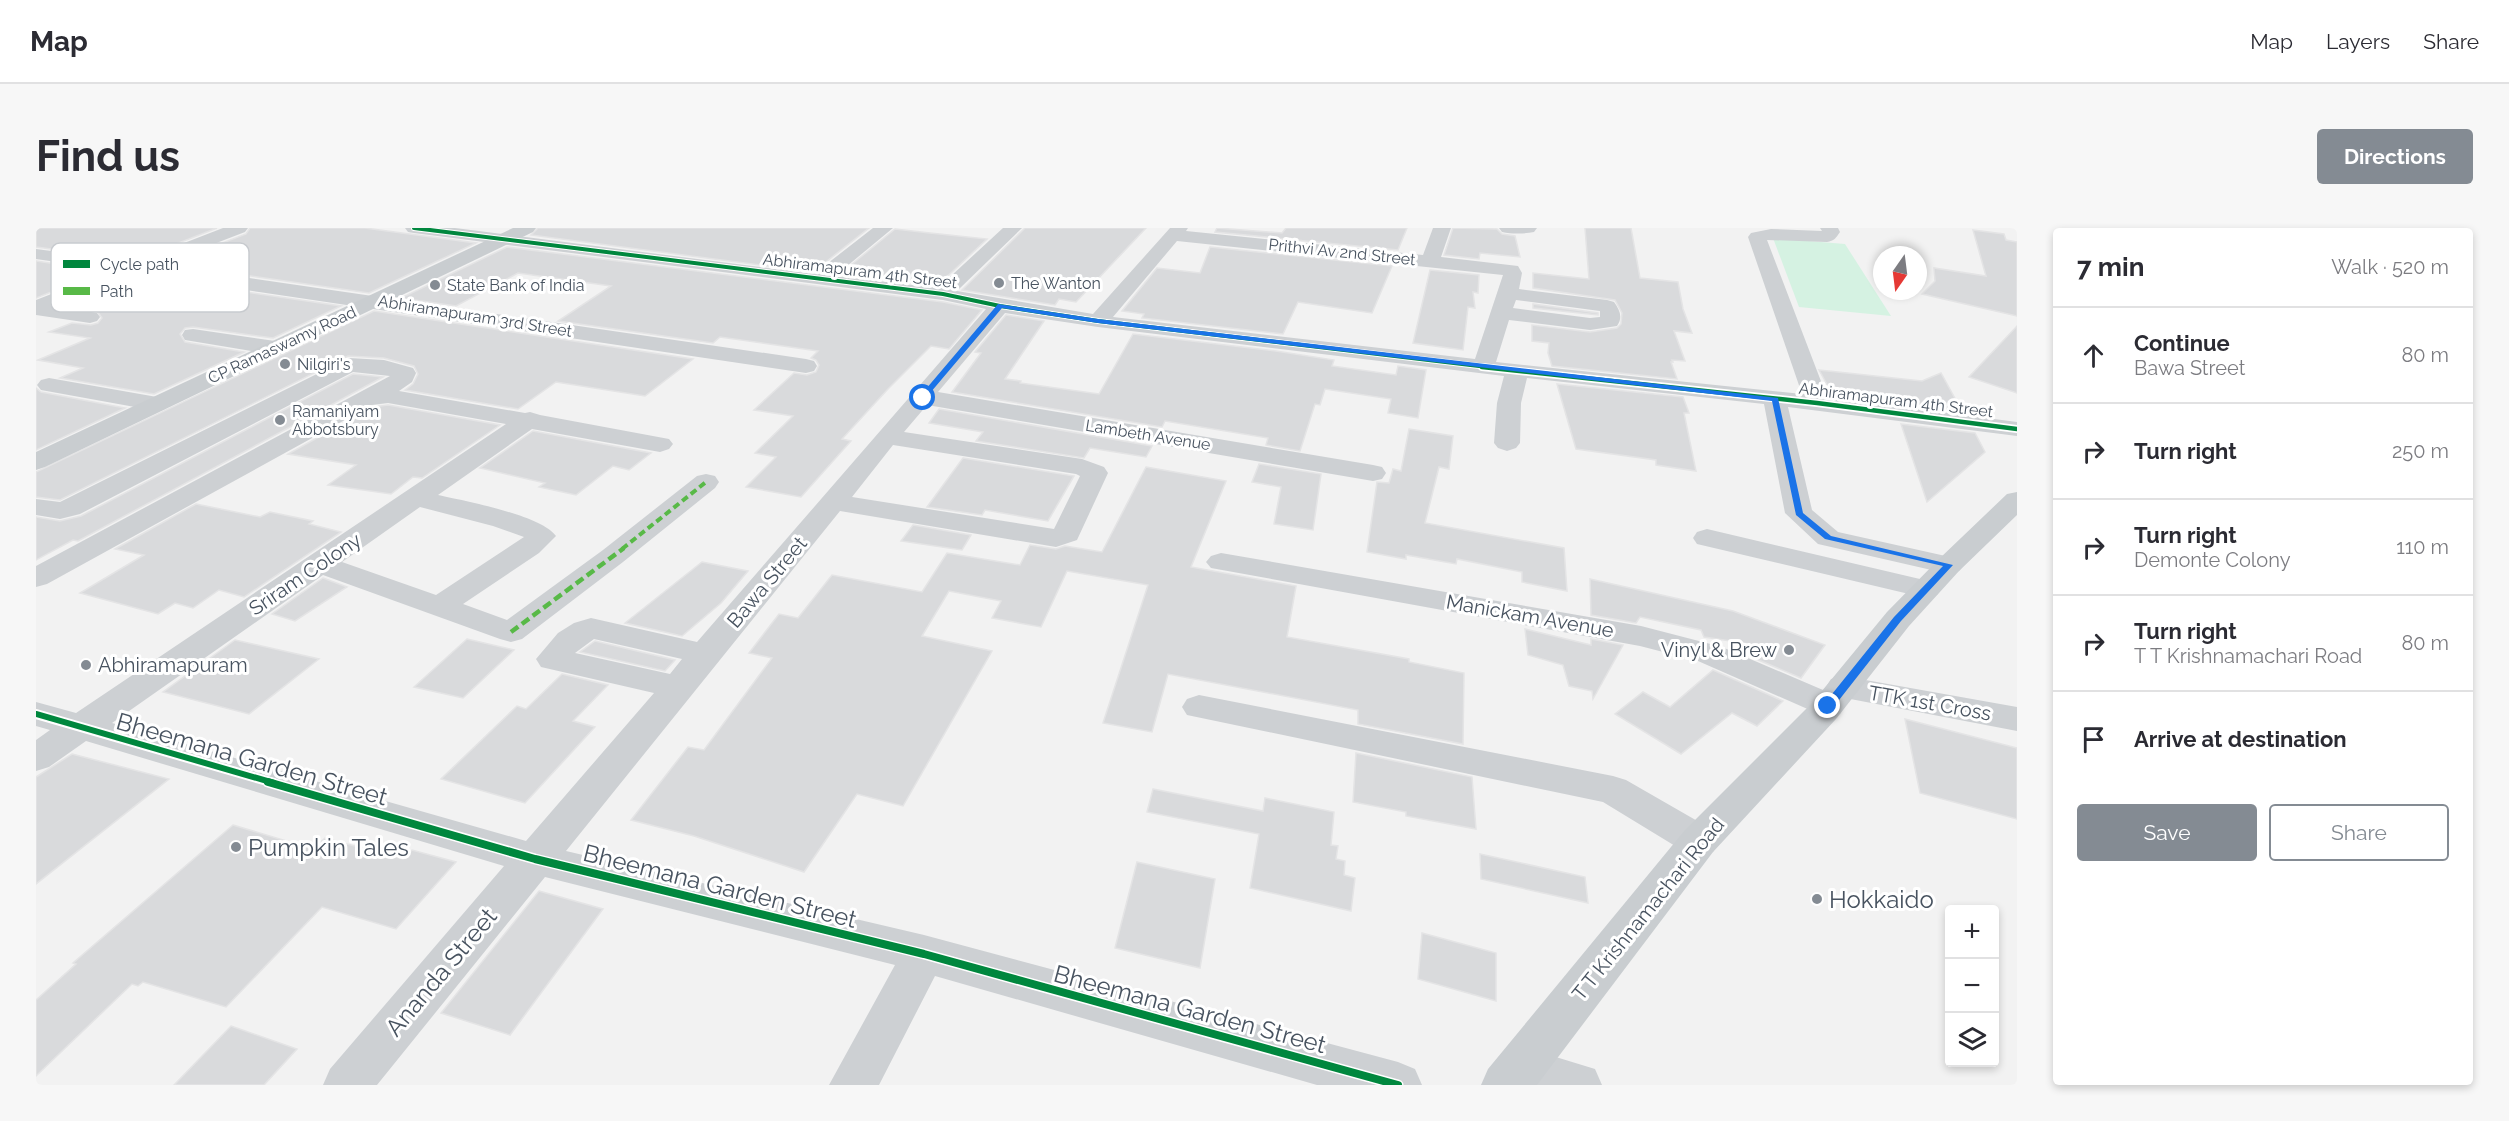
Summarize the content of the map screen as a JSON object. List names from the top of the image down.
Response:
{
  "streets": {
    "main road": ["CP Ramaswamy Road", "T T Krishnamachari Road"],
    "street": [
      "Prithvi Av 2nd Street",
      "Abhiramapuram 4th Street",
      "Abhiramapuram 3rd Street",
      "Lambeth Avenue",
      "Sriram Colony",
      "Bawa Street",
      "Manickam Avenue",
      "TTK 1st Cross",
      "Bheemana Garden Street",
      "Ananda Street"
    ]
  },
  "crossings": [
    ["Abhiramapuram 4th Street", "CP Ramaswamy Road"],
    ["Abhiramapuram 4th Street", "Bawa Street"],
    ["Abhiramapuram 3rd Street", "CP Ramaswamy Road"],
    ["Lambeth Avenue", "Bawa Street"],
    ["Sriram Colony", "Bheemana Garden Street"],
    ["Bawa Street", "Bheemana Garden Street"],
    ["Bawa Street", "Ananda Street"],
    ["Manickam Avenue", "TTK 1st Cross"],
    ["Manickam Avenue", "T T Krishnamachari Road"],
    ["TTK 1st Cross", "T T Krishnamachari Road"],
    ["Bheemana Garden Street", "Ananda Street"]
  ],
  "places": [
    "The Wanton",
    "State Bank of India",
    "Nilgiri's",
    "Ramaniyam Abbotsbury",
    "Vinyl & Brew",
    "Abhiramapuram",
    "Pumpkin Tales",
    "Hokkaido"
  ],
  "legend": ["Cycle path", "Path"],
  "north": "bottom",
  "page": {
    "header": "Map",
    "nav": ["Map", "Layers", "Share"],
    "buttons": [
      "Directions",
      ["Save", "Share"]
    ],
    "title": "Find us",
    "heading": ["7 min", "Walk · 520 m"],
    "list": [
      ["Continue", "Bawa Street", "80 m"],
      ["Turn right", "250 m"],
      ["Turn right", "Demonte Colony", "110 m"],
      ["Turn right", "T T Krishnamachari Road", "80 m"],
      "Arrive at destination"
    ],
    "map_buttons": ["+", "−"]
  }
}
